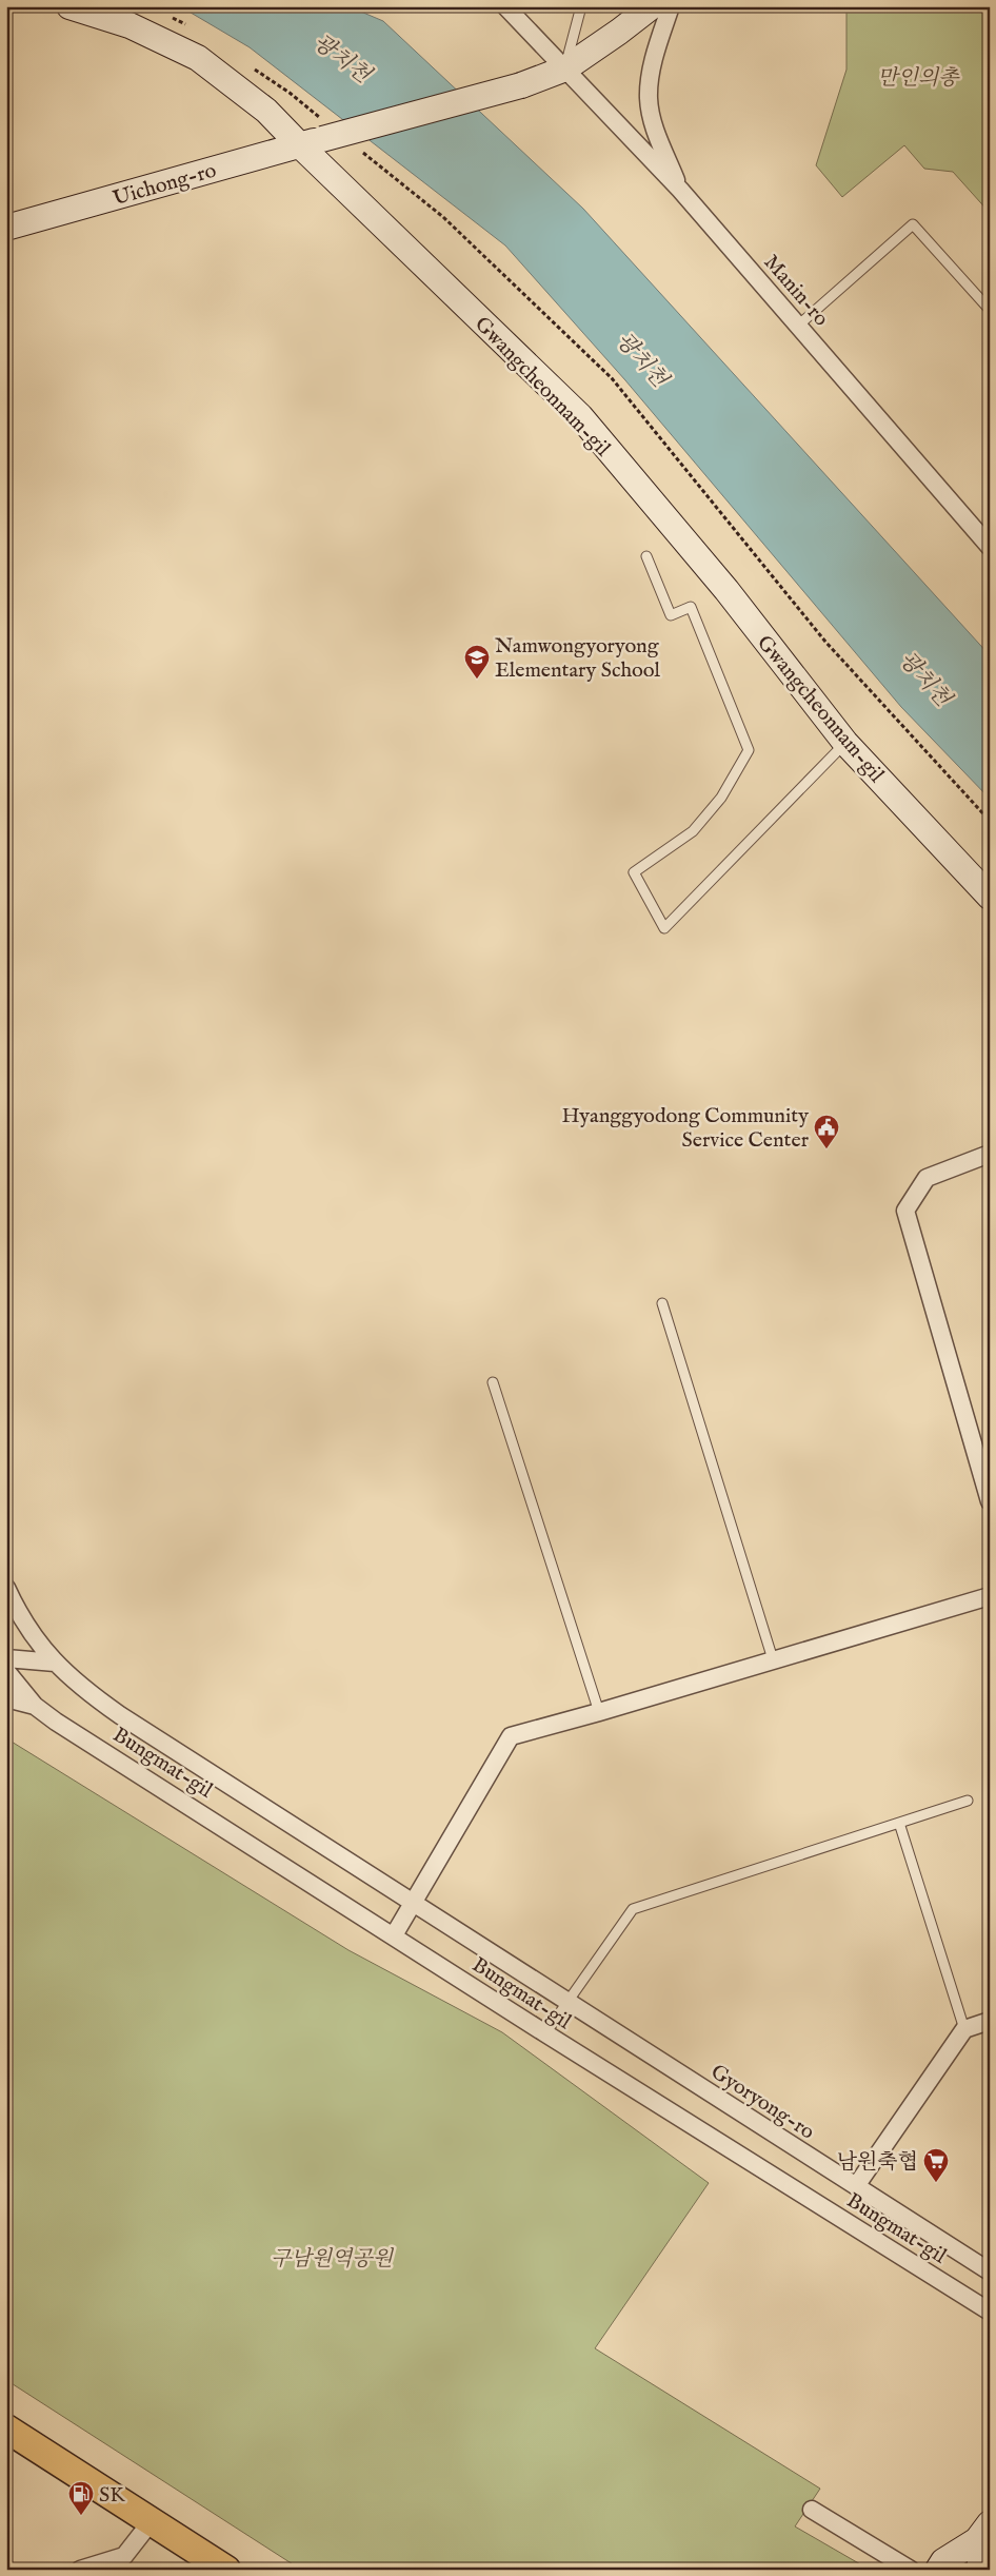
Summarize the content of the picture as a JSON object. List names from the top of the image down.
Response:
{
  "streets": {
    "street": [
      "Uichong-ro",
      "Manin-ro",
      "Gwangcheonnam-gil",
      "Bungmat-gil",
      "Gyoryong-ro"
    ]
  },
  "crossings": [
    ["Uichong-ro", "Manin-ro"],
    ["Uichong-ro", "Gwangcheonnam-gil"],
    ["Bungmat-gil", "Gyoryong-ro"]
  ],
  "water": ["광치천"],
  "parks": ["만인의총", "구남원역공원"],
  "places": {
    "school or university": ["Namwongyoryong Elementary School"],
    "public building": ["Hyanggyodong Community Service Center"],
    "supermarket": ["남원축협"],
    "fuel station": ["SK"]
  }
}
